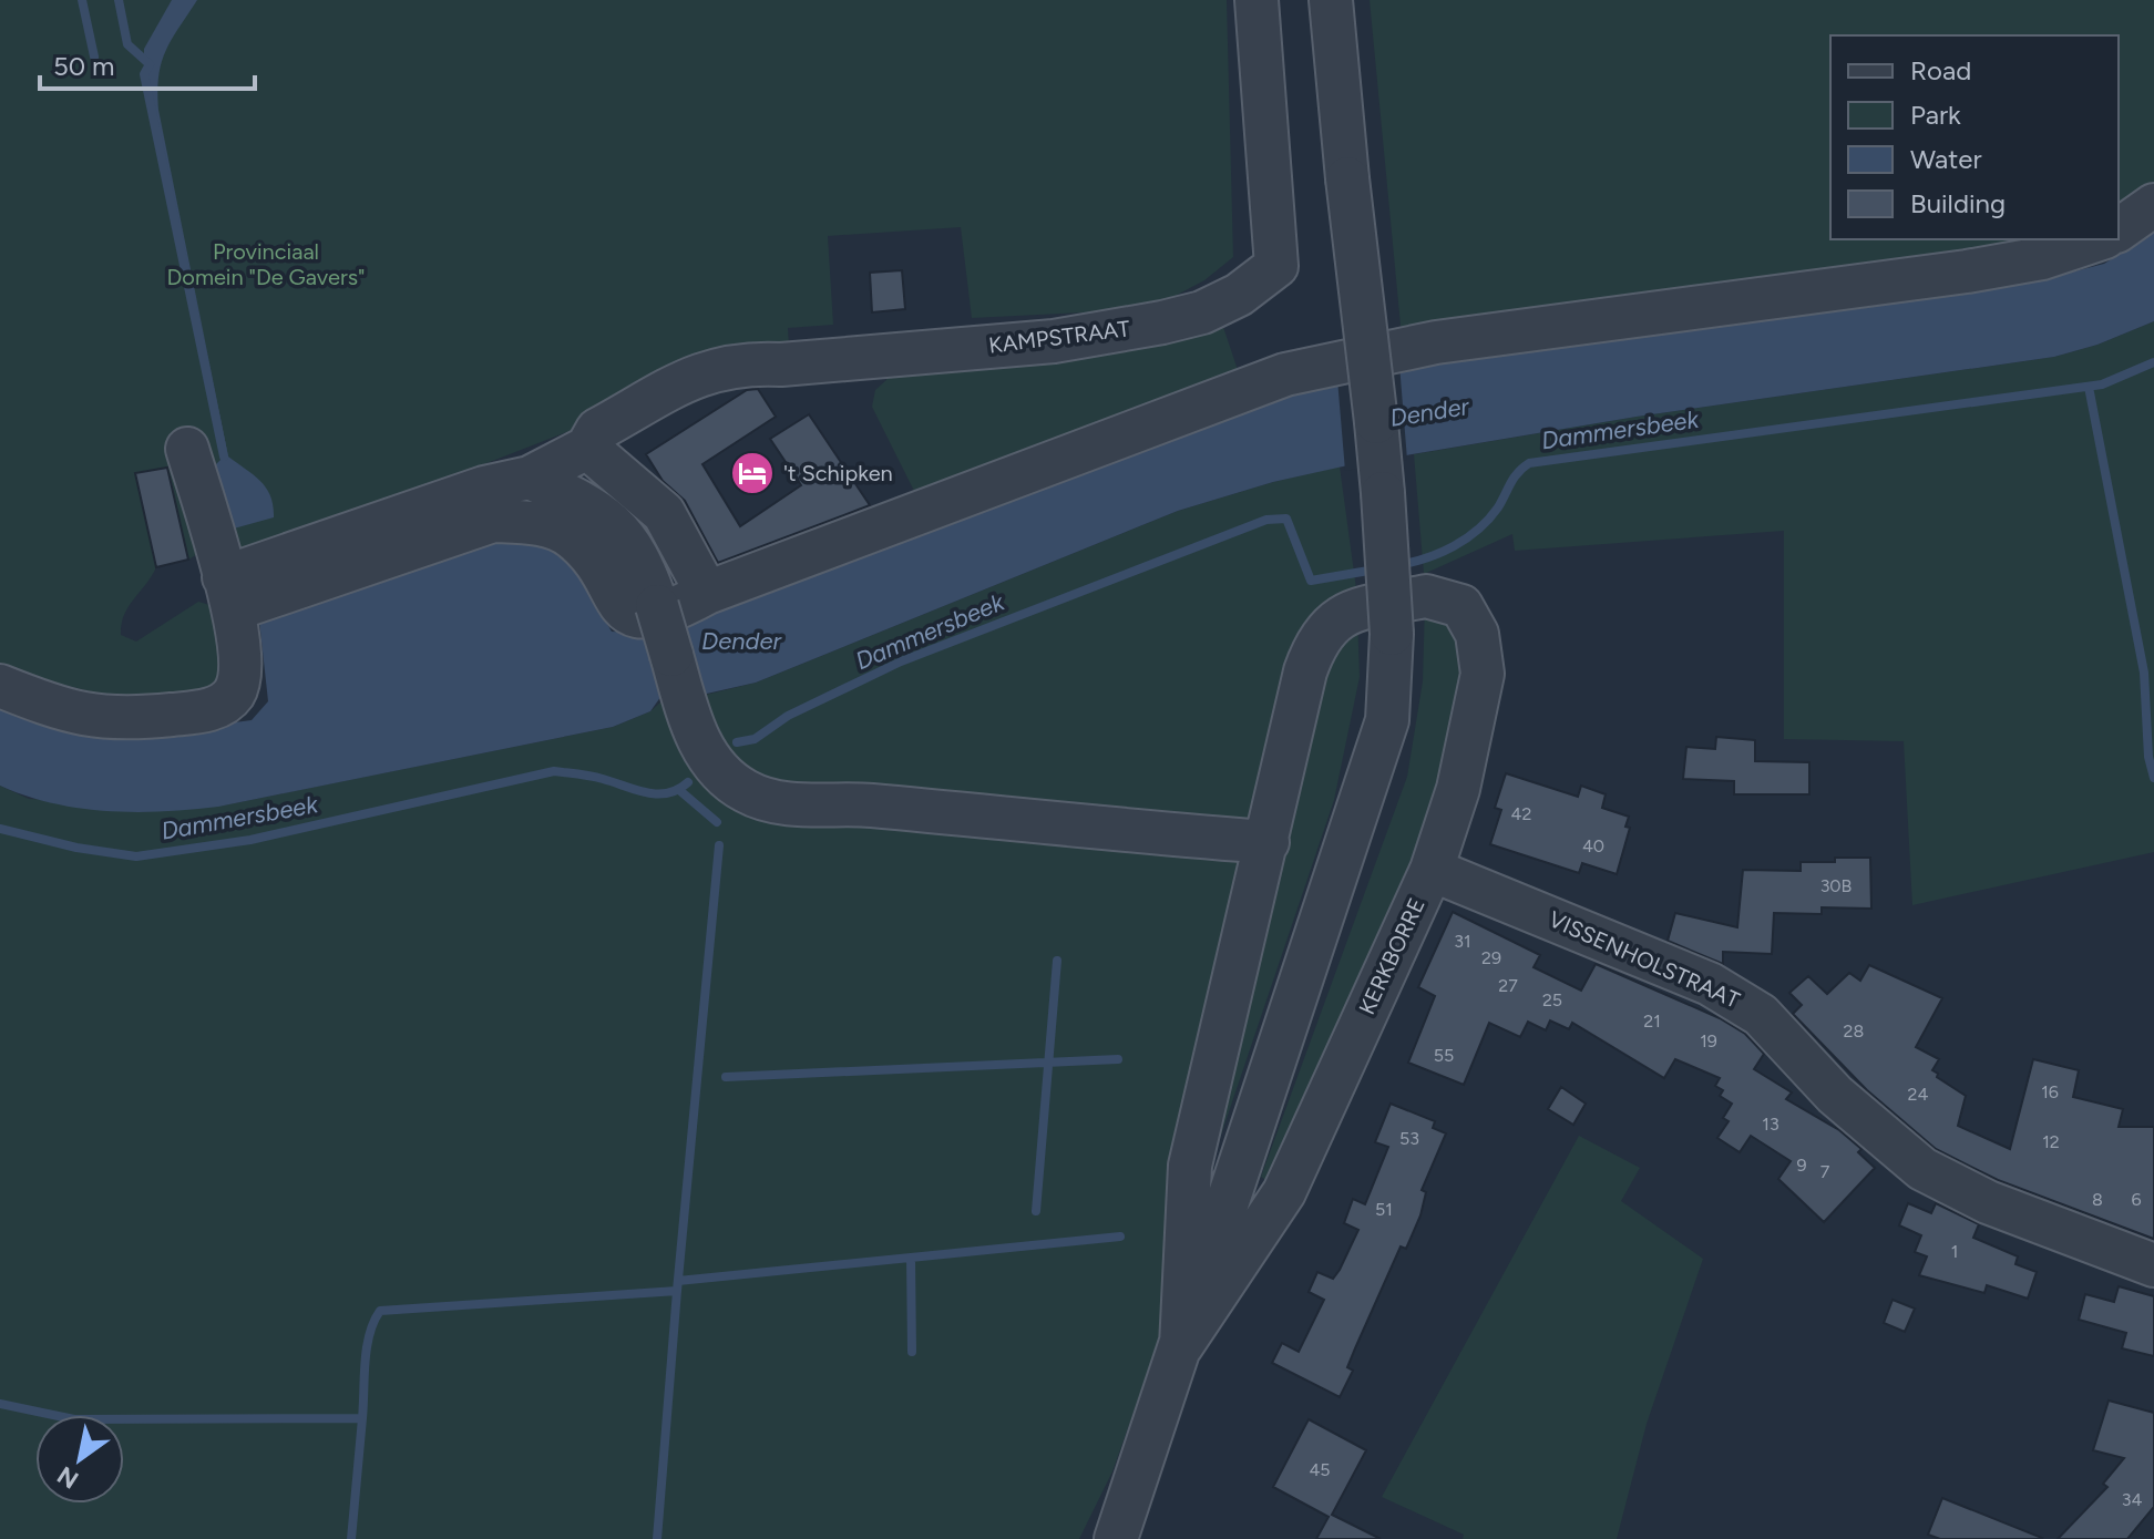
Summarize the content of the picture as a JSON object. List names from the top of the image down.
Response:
{
  "streets": {
    "street": ["KAMPSTRAAT", "KERKBORRE", "VISSENHOLSTRAAT"]
  },
  "crossings": [
    ["KERKBORRE", "VISSENHOLSTRAAT"]
  ],
  "water": ["Dender", "Dammersbeek"],
  "parks": ["Provinciaal Domein \"De Gavers\""],
  "places": {
    "hotel": ["'t Schipken"]
  },
  "house_numbers": [
    "42",
    "40",
    "30B",
    "31",
    "29",
    "27",
    "25",
    "21",
    "28",
    "19",
    "55",
    "16",
    "24",
    "13",
    "53",
    "12",
    "9",
    "7",
    "8",
    "6",
    "51",
    "1",
    "45",
    "34"
  ],
  "legend": [
    "Road",
    "Park",
    "Water",
    "Building"
  ],
  "scale_bar": "50 m",
  "north": "bottom left"
}
